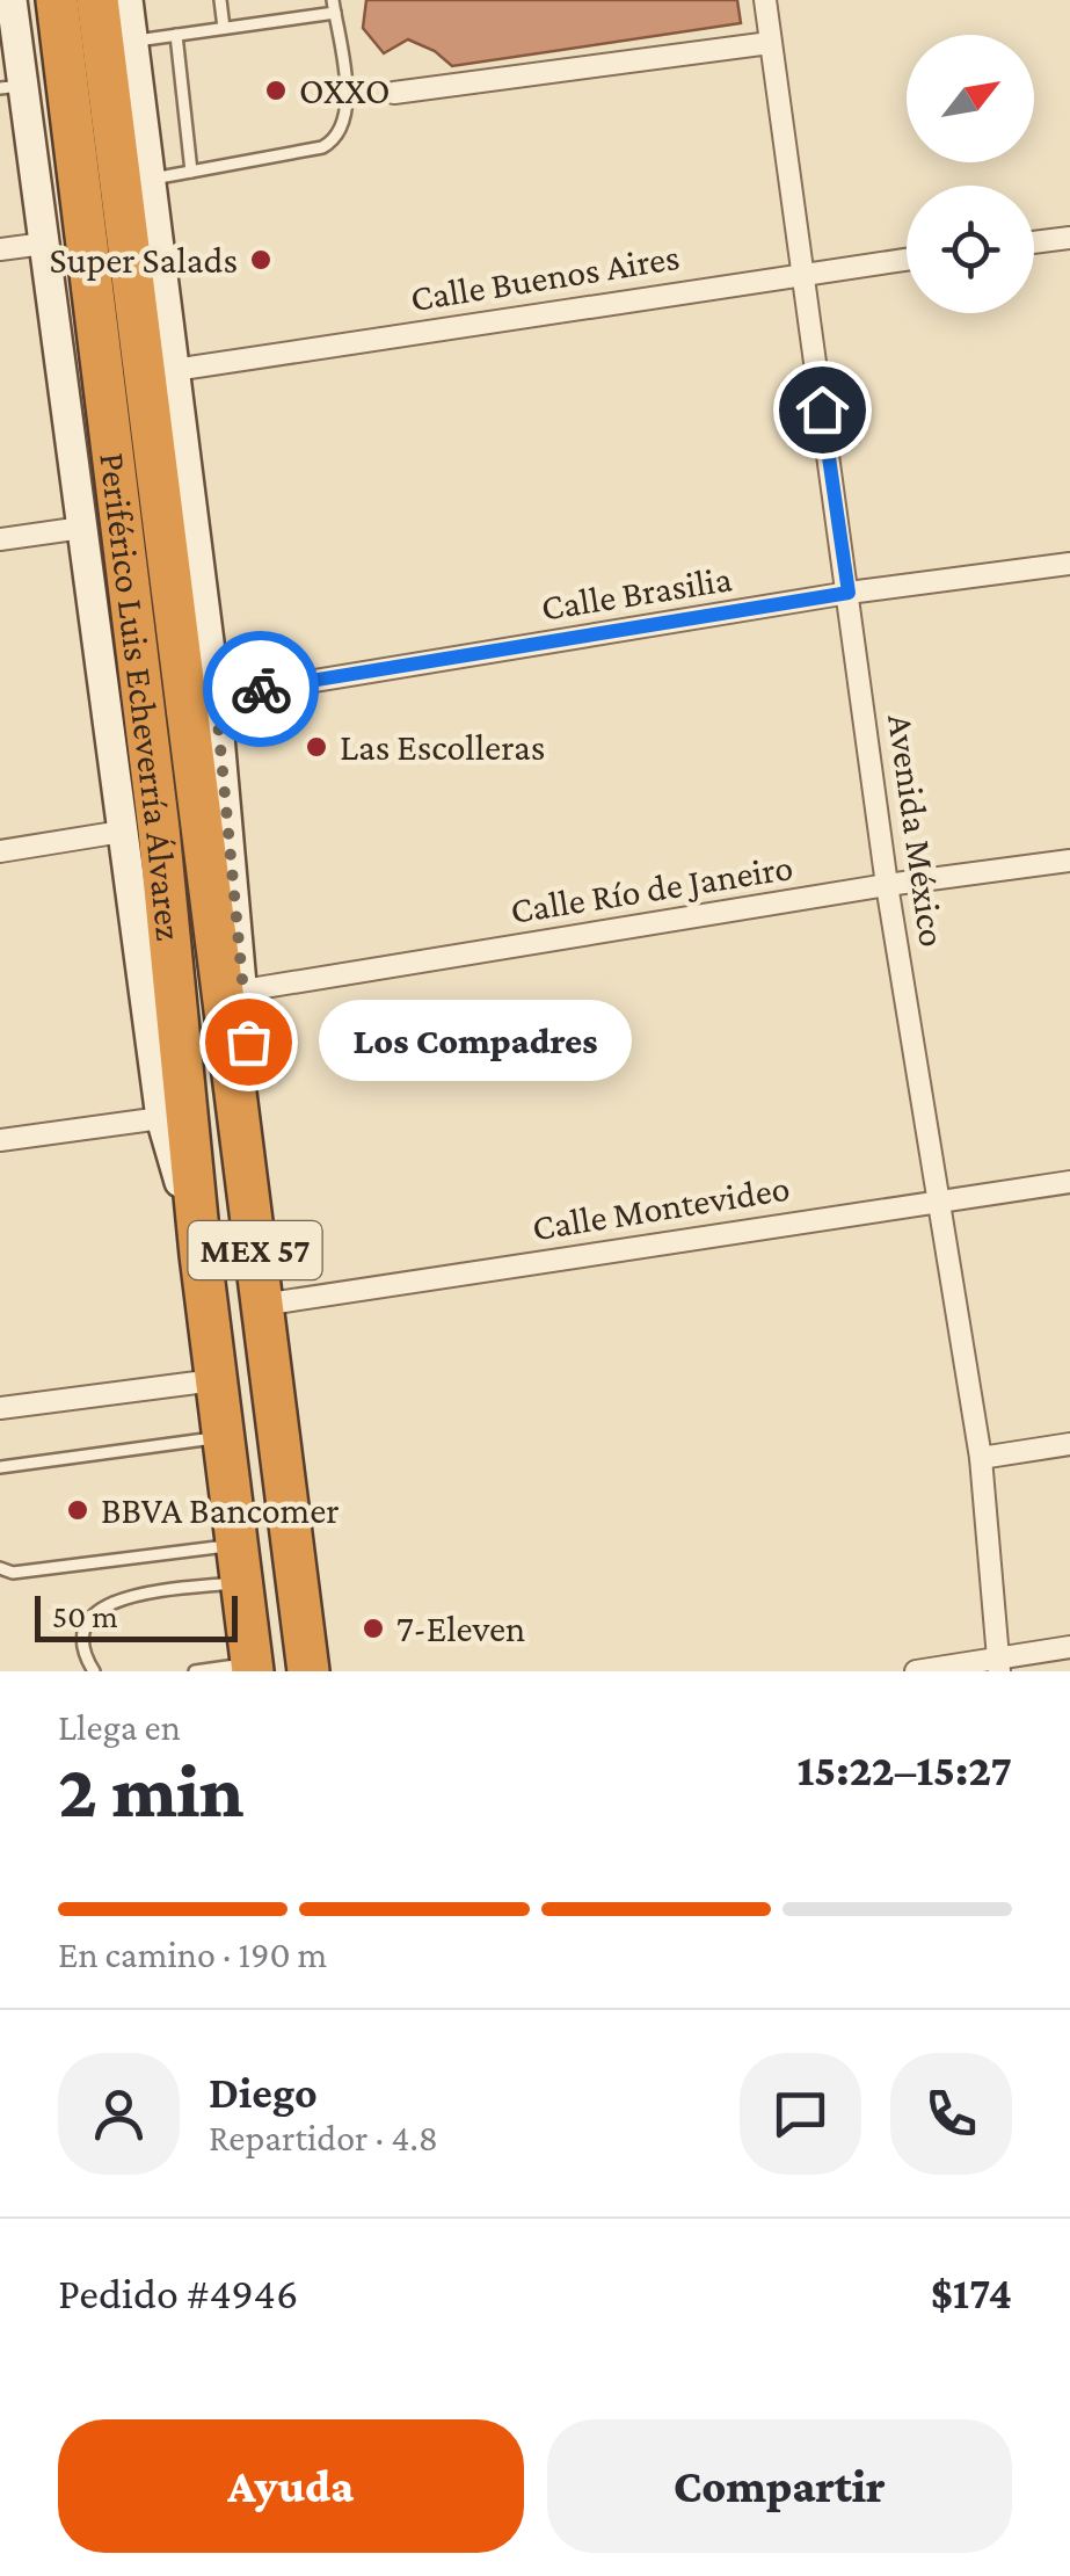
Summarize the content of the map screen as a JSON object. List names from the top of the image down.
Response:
{
  "streets": {
    "highway": ["Periférico Luis Echeverría Álvarez", "MEX 57"],
    "street": [
      "Calle Buenos Aires",
      "Calle Brasilia",
      "Avenida México",
      "Calle Río de Janeiro",
      "Calle Montevideo"
    ]
  },
  "crossings": [
    ["Calle Buenos Aires", "Periférico Luis Echeverría Álvarez"],
    ["Calle Buenos Aires", "Avenida México"],
    ["Calle Brasilia", "Periférico Luis Echeverría Álvarez"],
    ["Calle Brasilia", "Avenida México"],
    ["Periférico Luis Echeverría Álvarez", "Calle Río de Janeiro"],
    ["Periférico Luis Echeverría Álvarez", "Calle Montevideo"],
    ["Avenida México", "Calle Río de Janeiro"],
    ["Avenida México", "Calle Montevideo"]
  ],
  "places": [
    "OXXO",
    "Super Salads",
    "Las Escolleras",
    "Los Compadres",
    "BBVA Bancomer",
    "7-Eleven"
  ],
  "scale_bar": "50 m",
  "north": "top right",
  "page": {
    "bubble": "Los Compadres",
    "scale": "50 m",
    "heading": ["2 min", "Llega en", "15:22–15:27"],
    "panel": [
      "Diego",
      "Repartidor · 4.8",
      "Pedido #4946",
      "$174"
    ],
    "bar": "En camino · 190 m",
    "buttons": ["Ayuda", "Compartir"]
  }
}
